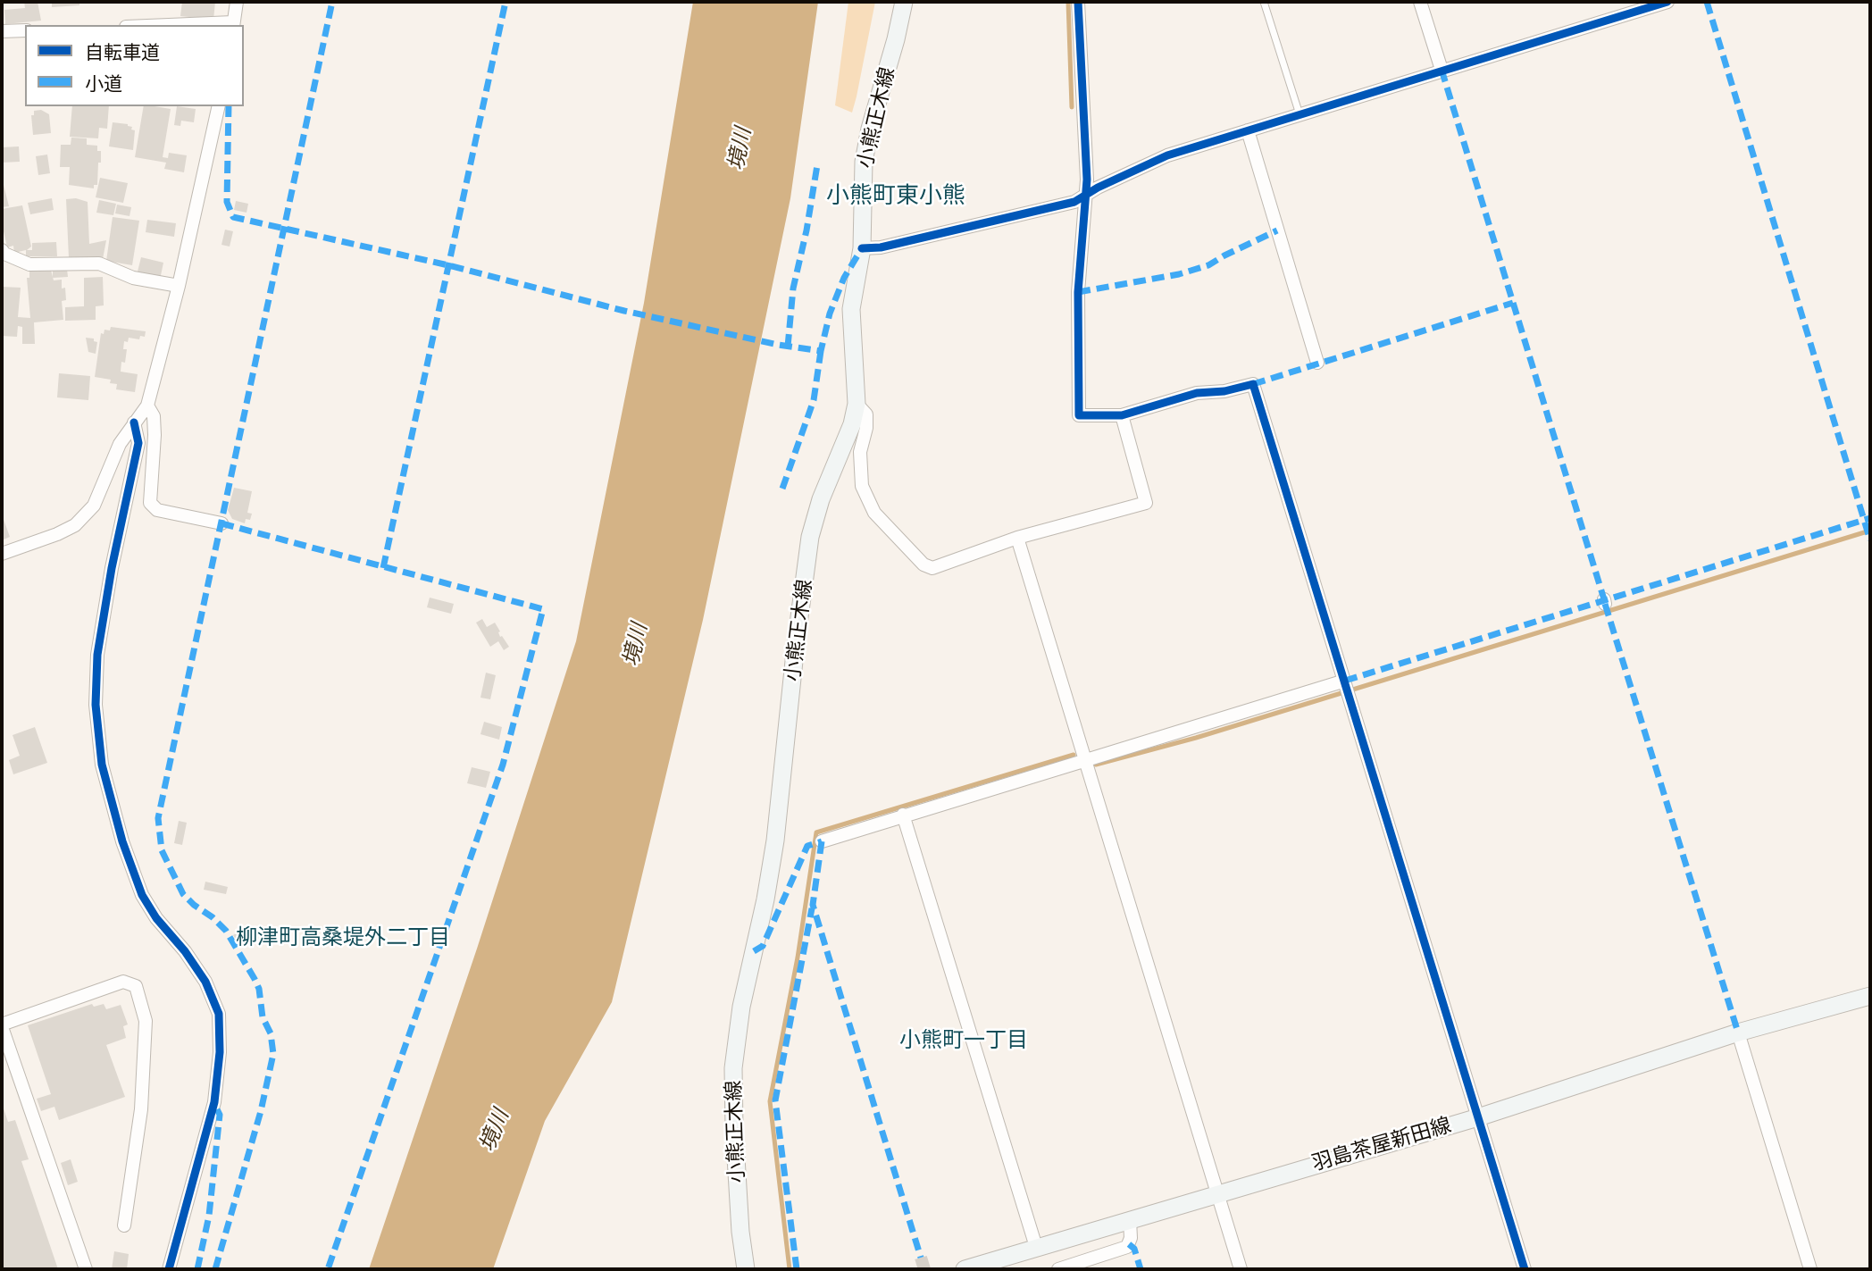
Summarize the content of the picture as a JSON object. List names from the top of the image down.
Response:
{
  "streets": {
    "main road": ["小熊正木線", "羽島茶屋新田線"]
  },
  "districts": ["小熊町東小熊", "柳津町高桑堤外二丁目", "小熊町一丁目"],
  "water": ["境川"],
  "legend": ["自転車道", "小道"]
}
